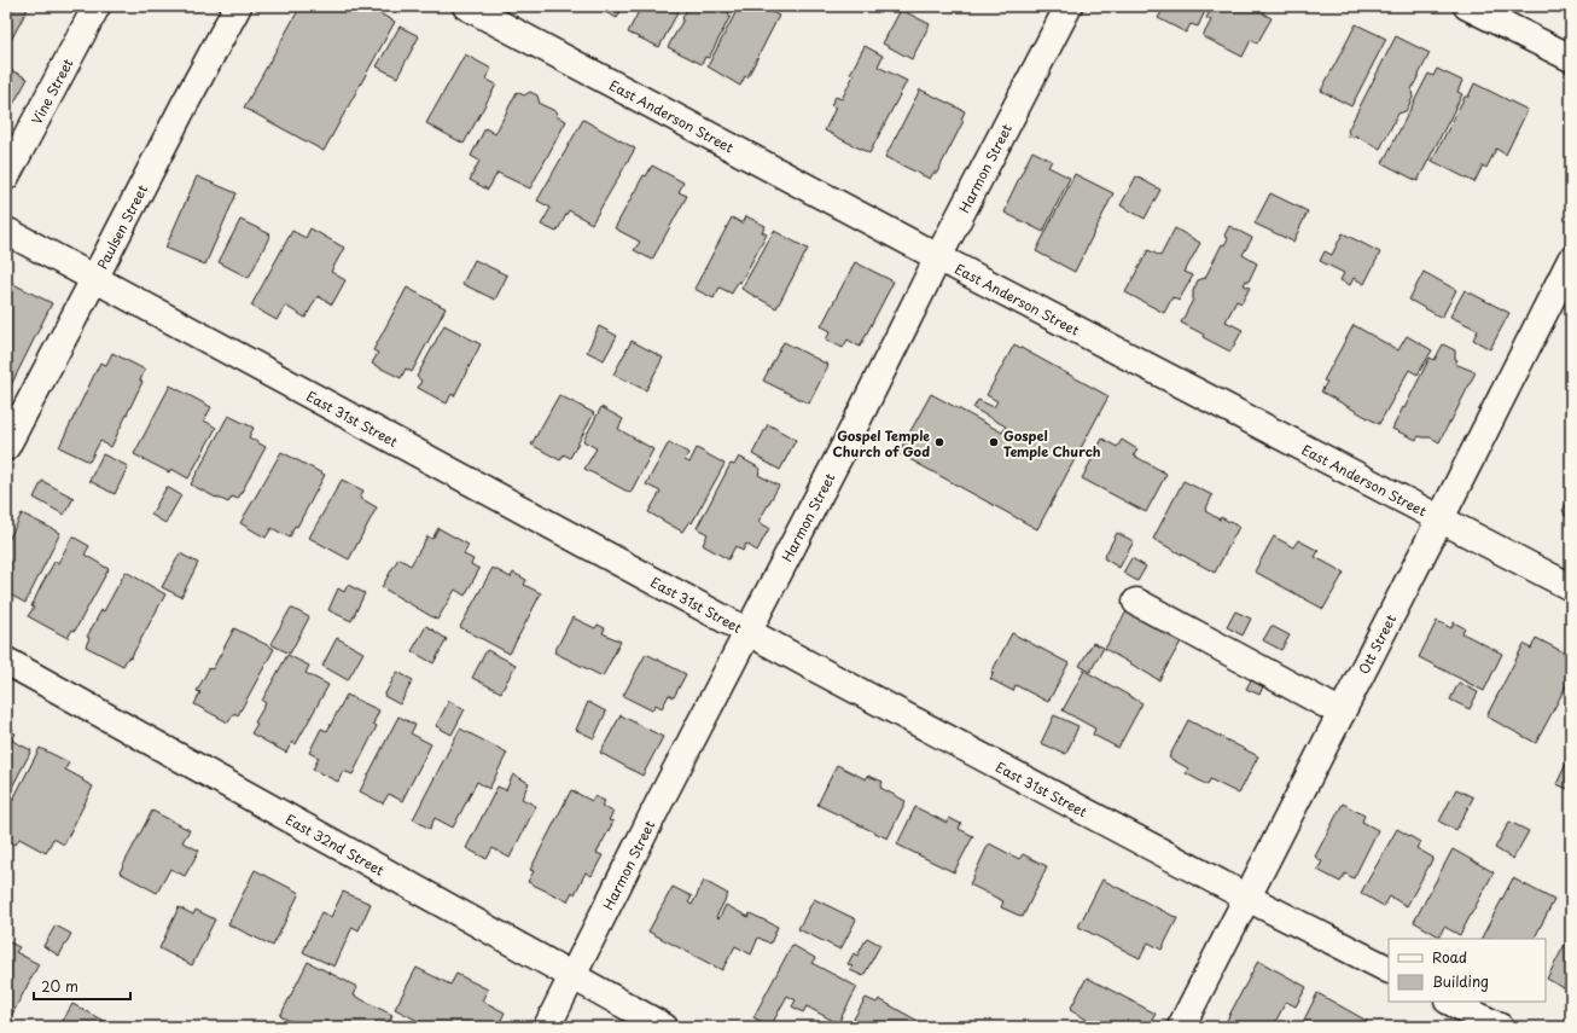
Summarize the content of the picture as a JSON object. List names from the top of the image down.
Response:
{
  "streets": {
    "street": [
      "Vine Street",
      "East Anderson Street",
      "Harmon Street",
      "Paulsen Street",
      "East 31st Street",
      "Ott Street",
      "East 32nd Street"
    ]
  },
  "crossings": [
    ["East Anderson Street", "Harmon Street"],
    ["East Anderson Street", "Ott Street"],
    ["Harmon Street", "East 31st Street"],
    ["Harmon Street", "East 32nd Street"],
    ["Paulsen Street", "East 31st Street"],
    ["East 31st Street", "Ott Street"]
  ],
  "places": ["Gospel Temple Church of God", "Gospel Temple Church"],
  "legend": ["Road", "Building"],
  "scale_bar": "20 m"
}
